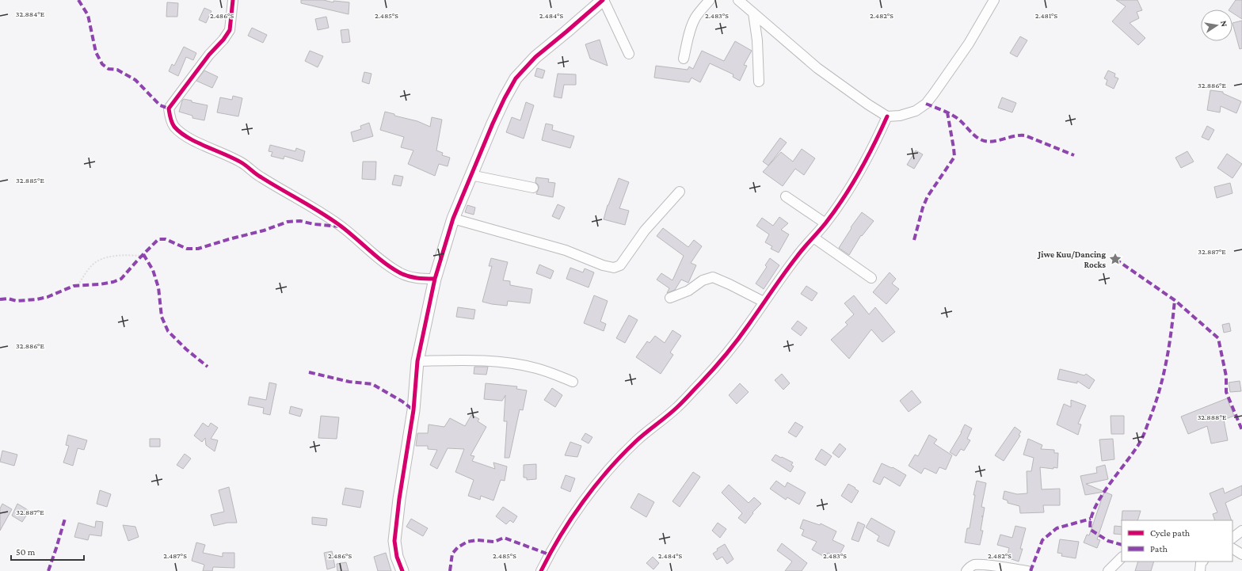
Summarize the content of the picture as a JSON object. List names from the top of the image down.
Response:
{
  "places": {
    "place": ["Jiwe Kuu/Dancing Rocks"]
  },
  "legend": ["Cycle path", "Path"],
  "scale_bar": "50 m",
  "north": "right",
  "coordinates": [
    "32.884°E",
    "2.486°S",
    "2.485°S",
    "2.484°S",
    "2.483°S",
    "2.482°S",
    "2.481°S",
    "32.886°E",
    "32.885°E",
    "32.887°E",
    "32.888°E",
    "2.487°S"
  ]
}
